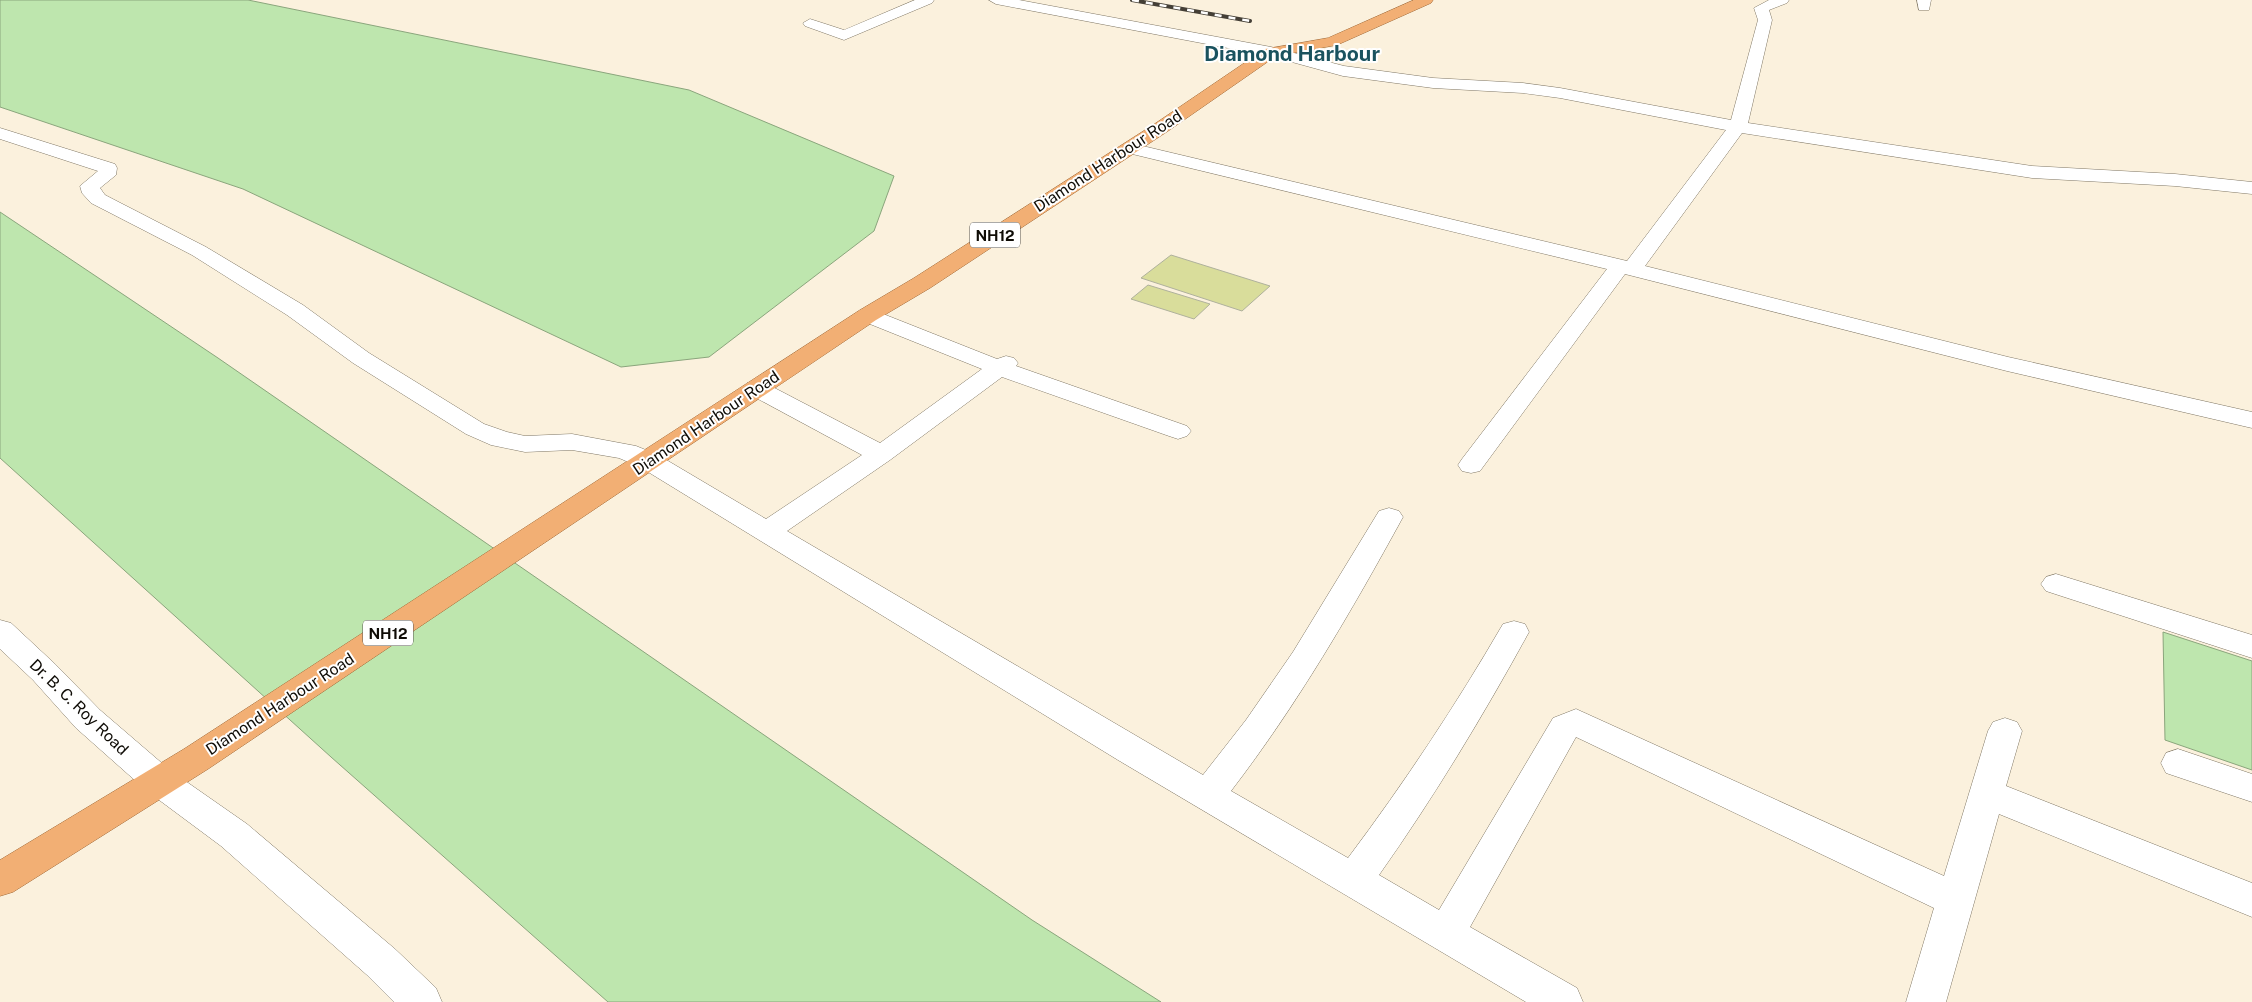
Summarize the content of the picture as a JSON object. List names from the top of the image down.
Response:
{
  "streets": {
    "highway": ["Diamond Harbour Road", "NH12"],
    "street": ["Dr. B. C. Roy Road"]
  },
  "crossings": [
    ["Diamond Harbour Road", "Dr. B. C. Roy Road"]
  ],
  "districts": ["Diamond Harbour"]
}
